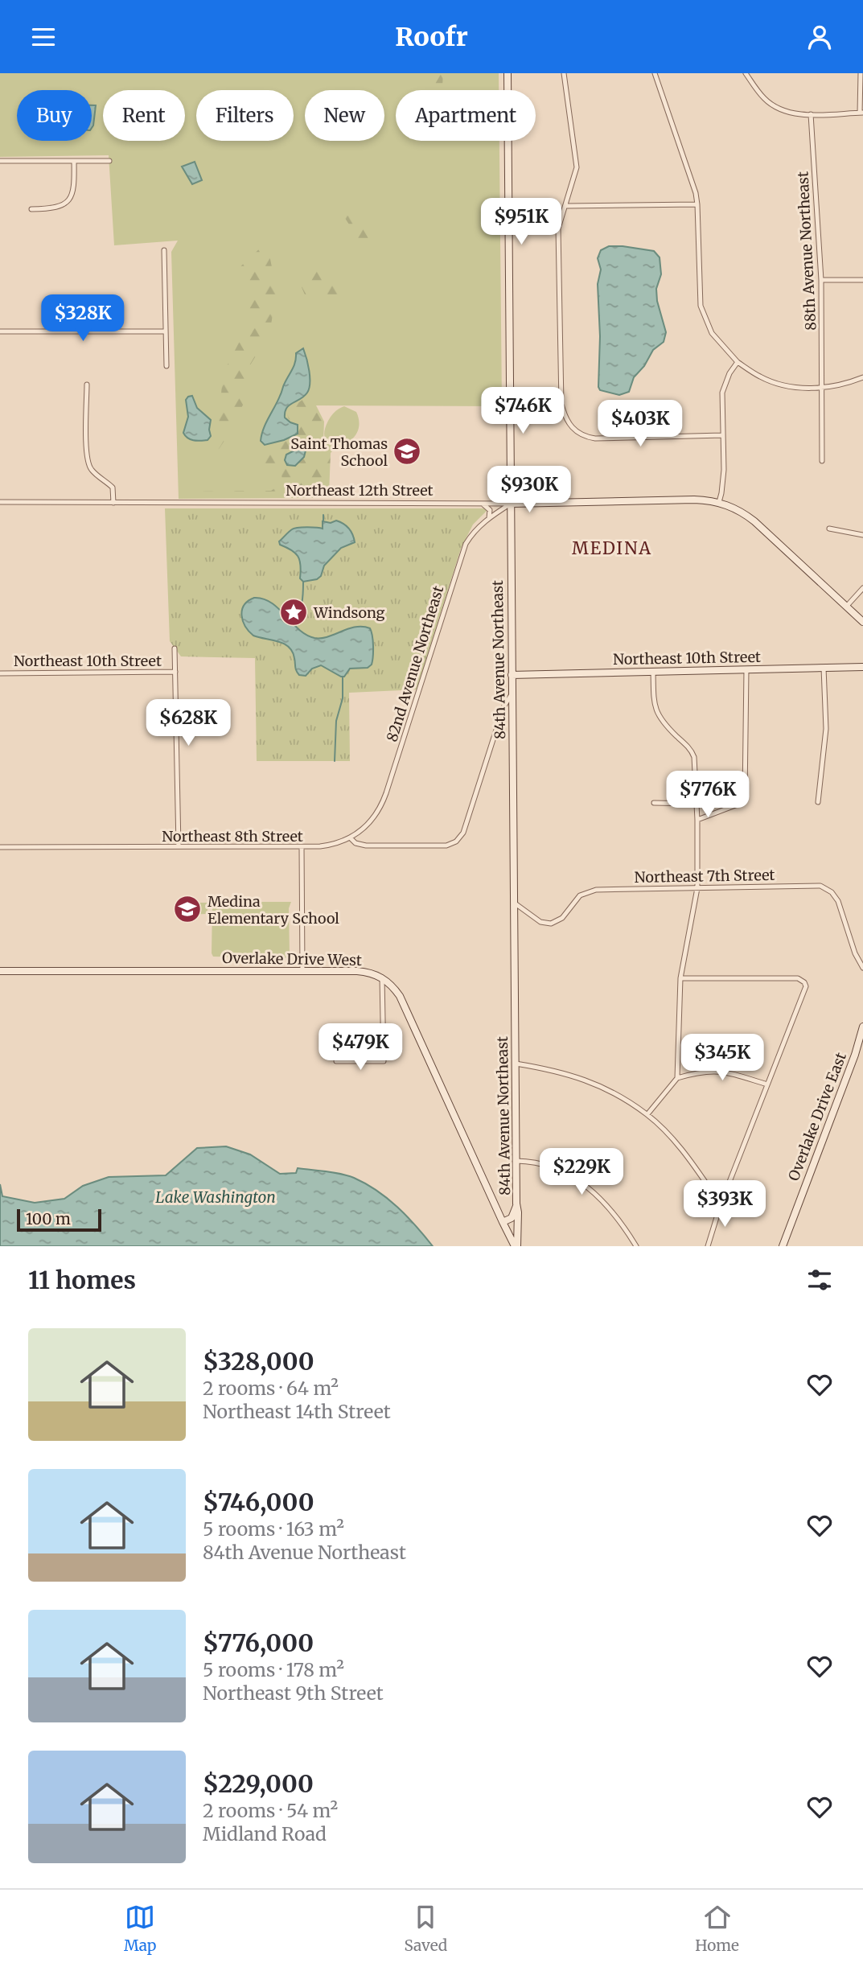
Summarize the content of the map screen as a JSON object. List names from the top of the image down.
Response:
{
  "streets": {
    "main road": [
      "Northeast 12th Street",
      "Northeast 10th Street",
      "84th Avenue Northeast",
      "Overlake Drive West",
      "Overlake Drive East"
    ],
    "street": [
      "88th Avenue Northeast",
      "82nd Avenue Northeast",
      "Northeast 8th Street",
      "Northeast 7th Street"
    ]
  },
  "crossings": [
    ["Northeast 12th Street", "84th Avenue Northeast"],
    ["Northeast 12th Street", "82nd Avenue Northeast"],
    ["Northeast 10th Street", "84th Avenue Northeast"],
    ["84th Avenue Northeast", "82nd Avenue Northeast"],
    ["84th Avenue Northeast", "Northeast 7th Street"],
    ["82nd Avenue Northeast", "Northeast 8th Street"]
  ],
  "districts": ["MEDINA"],
  "water": ["Lake Washington"],
  "places": {
    "school or university": ["Saint Thomas School", "Medina Elementary School"],
    "place": ["Windsong"]
  },
  "scale_bar": "100 m",
  "page": {
    "header": "Roofr",
    "chip": [
      "Buy",
      "Rent",
      "Filters",
      "New",
      "Apartment"
    ],
    "price": [
      "$951K",
      "$328K",
      "$746K",
      "$403K",
      "$930K",
      "$628K",
      "$776K",
      "$479K",
      "$345K",
      "$229K",
      "$393K"
    ],
    "scale": "100 m",
    "heading": "11 homes",
    "list": [
      {
        "name": "$328,000",
        "note": "2 rooms · 64 m² · Northeast 14th Street"
      },
      {
        "name": "$746,000",
        "note": "5 rooms · 163 m² · 84th Avenue Northeast"
      },
      {
        "name": "$776,000",
        "note": "5 rooms · 178 m² · Northeast 9th Street"
      },
      {
        "name": "$229,000",
        "note": "2 rooms · 54 m² · Midland Road"
      }
    ],
    "tabs": ["Map", "Saved", "Home"]
  }
}
